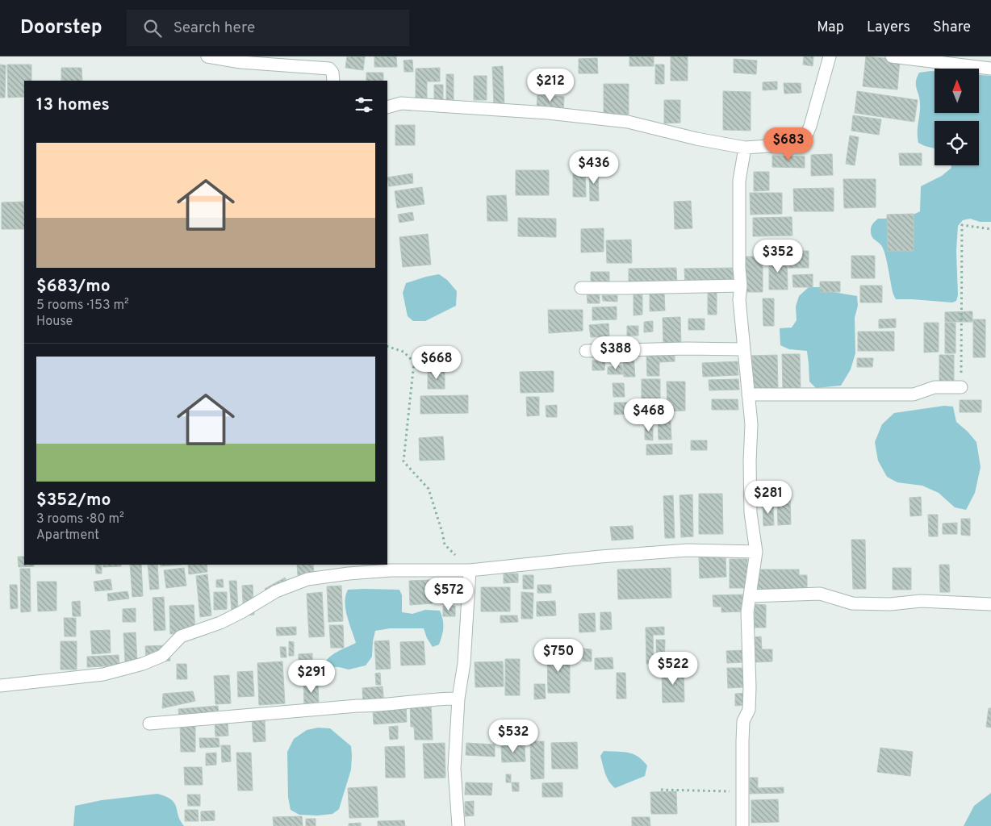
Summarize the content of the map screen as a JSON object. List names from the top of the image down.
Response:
{
  "north": "top",
  "page": {
    "header": "Doorstep",
    "search": "Search here",
    "nav": ["Map", "Layers", "Share"],
    "price": [
      "$212",
      "$683",
      "$436",
      "$352",
      "$388",
      "$668",
      "$468",
      "$281",
      "$572",
      "$750",
      "$522",
      "$291",
      "$532"
    ],
    "heading": "13 homes",
    "list": [
      {
        "name": "$683/mo",
        "note": "5 rooms · 153 m² · House"
      },
      {
        "name": "$352/mo",
        "note": "3 rooms · 80 m² · Apartment"
      }
    ]
  }
}
